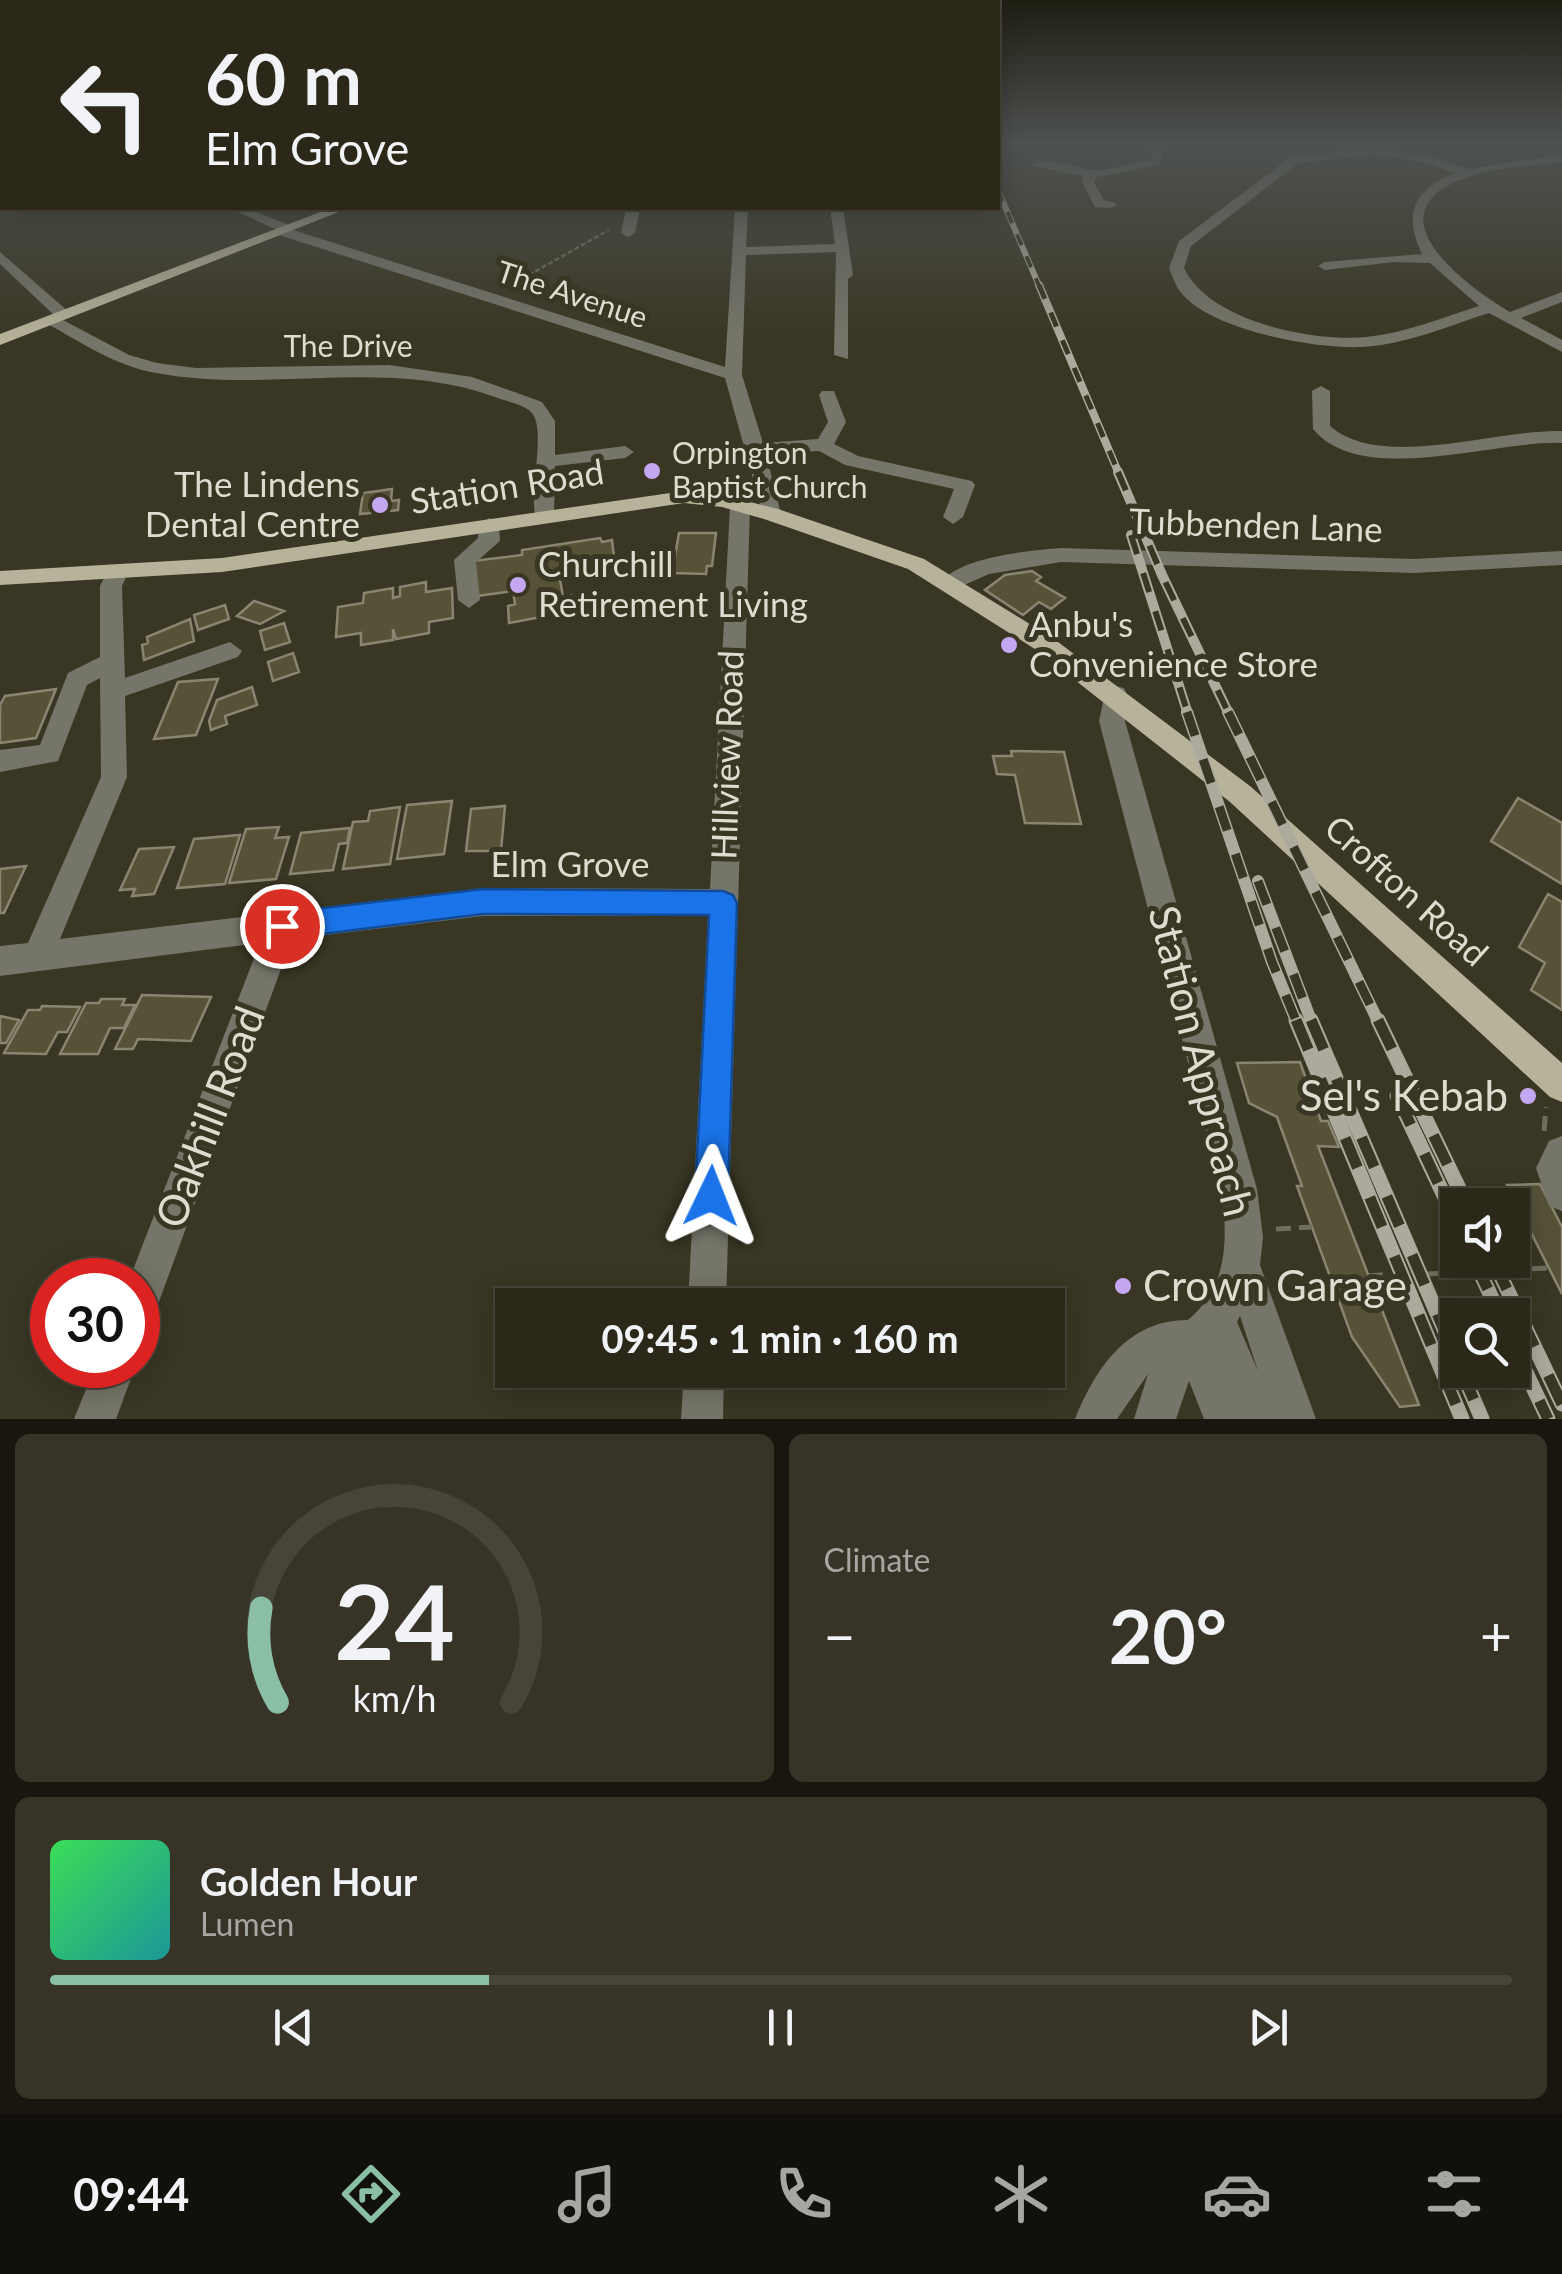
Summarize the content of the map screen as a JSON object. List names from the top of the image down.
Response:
{
  "streets": {
    "main road": ["Station Road", "Crofton Road"],
    "street": [
      "The Avenue",
      "The Drive",
      "Tubbenden Lane",
      "Hillview Road",
      "Elm Grove",
      "Station Approach",
      "Oakhill Road"
    ]
  },
  "crossings": [
    ["The Drive", "Station Road"],
    ["Station Road", "Tubbenden Lane"],
    ["Station Road", "Hillview Road"],
    ["Station Road", "Crofton Road"],
    ["Station Road", "Station Approach"],
    ["Hillview Road", "Elm Grove"],
    ["Elm Grove", "Oakhill Road"]
  ],
  "places": [
    "Orpington Baptist Church",
    "The Lindens Dental Centre",
    "Churchill Retirement Living",
    "Anbu's Convenience Store",
    "Sel's Kebab",
    "Crown Garage"
  ],
  "page": {
    "turn": ["60 m", "Elm Grove"],
    "limit": "30",
    "trip": "09:45 · 1 min · 160 m",
    "tile": "Climate",
    "heat": ["−", "20°", "+"],
    "song": ["Golden Hour", "Lumen"],
    "tabs": "09:44",
    "gauge": ["24", "km/h"]
  }
}
